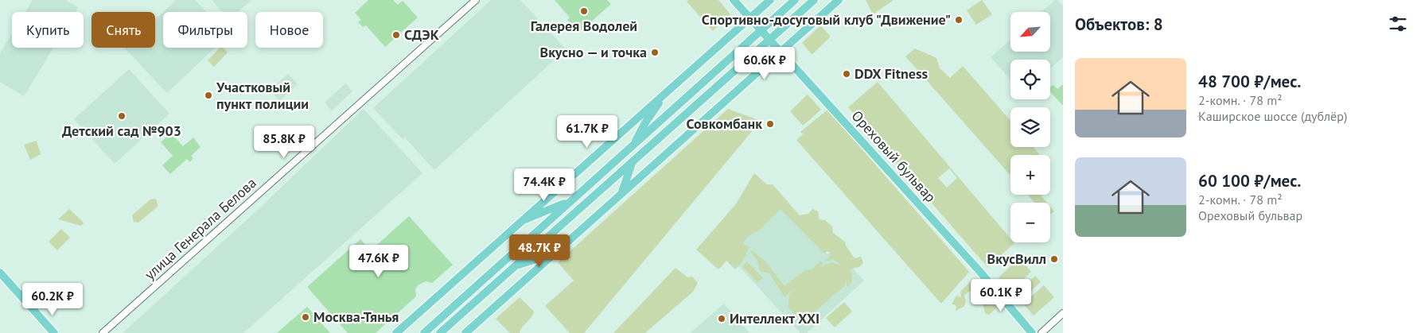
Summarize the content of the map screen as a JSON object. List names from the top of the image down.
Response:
{
  "streets": {
    "main road": ["Ореховый бульвар"],
    "street": ["улица Генерала Белова"]
  },
  "places": [
    "Галерея Водолей",
    "Спортивно-досуговый клуб \"Движение\"",
    "СДЭК",
    "Вкусно — и точка",
    "DDX Fitness",
    "Участковый пункт полиции",
    "Детский сад №903",
    "Совкомбанк",
    "ВкусВилл",
    "Москва-Тянья",
    "Интеллект XXI"
  ],
  "north": "bottom left",
  "page": {
    "heading": "Объектов: 8",
    "map_buttons": ["+", "−"],
    "chip": [
      "Купить",
      "Снять",
      "Фильтры",
      "Новое"
    ],
    "price": [
      "60.6K ₽",
      "61.7K ₽",
      "85.8K ₽",
      "74.4K ₽",
      "48.7K ₽",
      "47.6K ₽",
      "60.1K ₽",
      "60.2K ₽"
    ],
    "list": [
      {
        "name": "48 700 ₽/мес.",
        "note": "2-комн. · 78 m² · Каширское шоссе (дублёр)"
      },
      {
        "name": "60 100 ₽/мес.",
        "note": "2-комн. · 78 m² · Ореховый бульвар"
      }
    ]
  }
}
